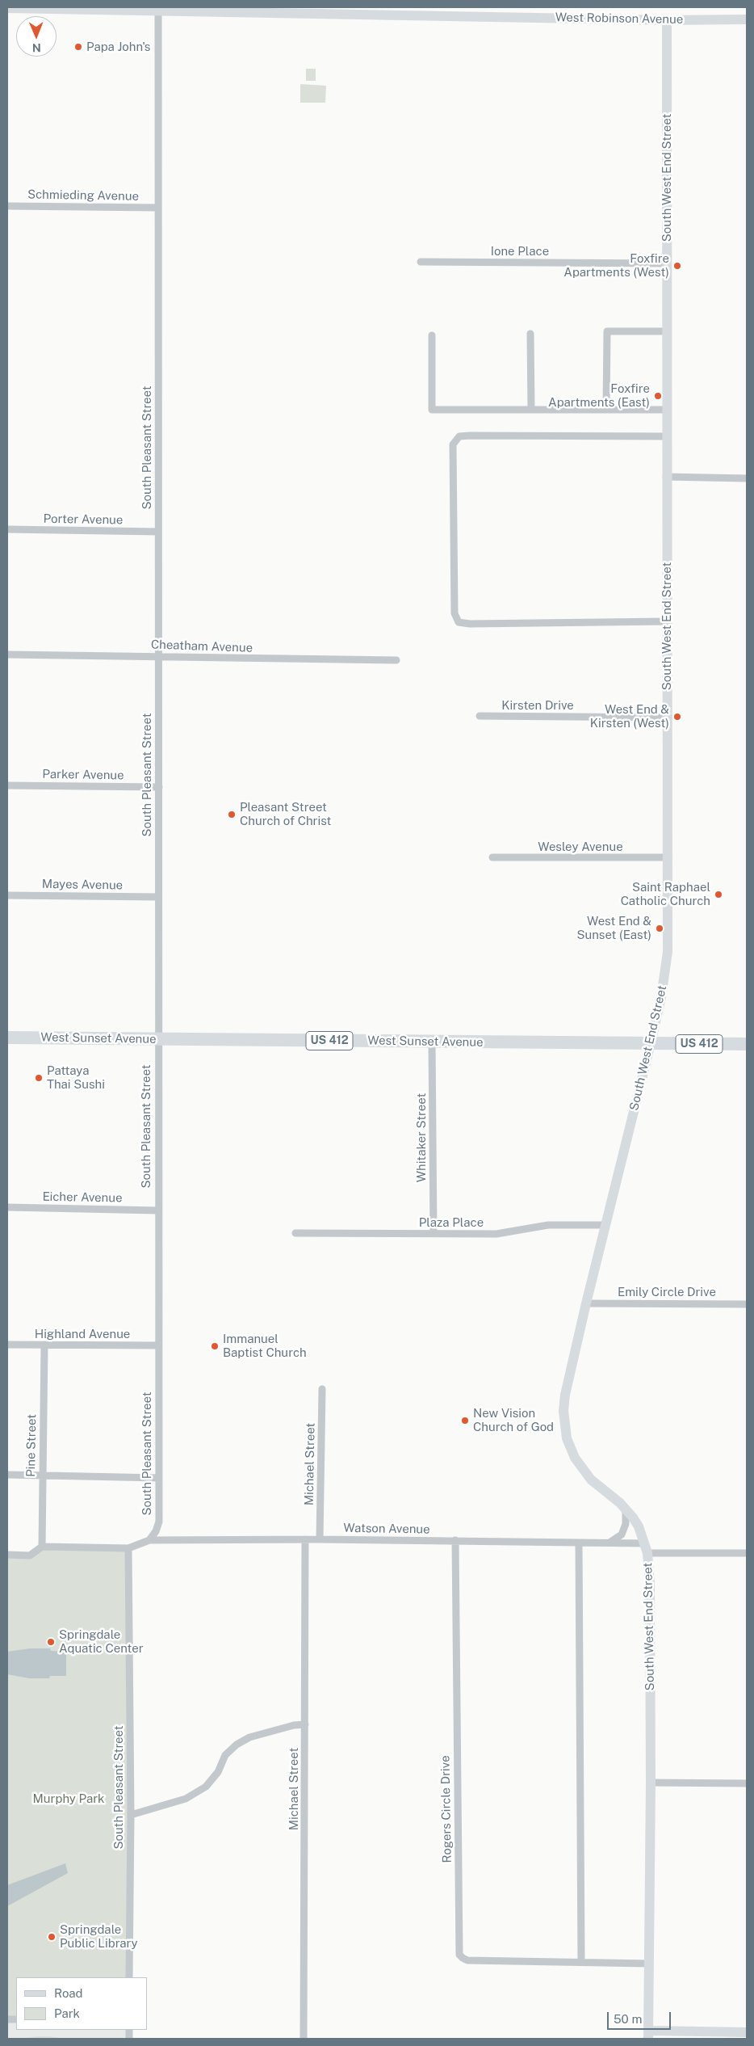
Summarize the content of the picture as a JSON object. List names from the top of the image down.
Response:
{
  "streets": {
    "highway": ["West Sunset Avenue", "US 412"],
    "street": [
      "West Robinson Avenue",
      "South West End Street",
      "Schmieding Avenue",
      "Ione Place",
      "South Pleasant Street",
      "Porter Avenue",
      "Cheatham Avenue",
      "Kirsten Drive",
      "Parker Avenue",
      "Wesley Avenue",
      "Mayes Avenue",
      "Whitaker Street",
      "Eicher Avenue",
      "Plaza Place",
      "Emily Circle Drive",
      "Highland Avenue",
      "Pine Street",
      "Michael Street",
      "Watson Avenue",
      "Rogers Circle Drive"
    ]
  },
  "crossings": [
    ["West Robinson Avenue", "South West End Street"],
    ["West Robinson Avenue", "South Pleasant Street"],
    ["South West End Street", "Ione Place"],
    ["South West End Street", "Kirsten Drive"],
    ["South West End Street", "Wesley Avenue"],
    ["South West End Street", "West Sunset Avenue"],
    ["South West End Street", "Plaza Place"],
    ["South West End Street", "Emily Circle Drive"],
    ["South West End Street", "Watson Avenue"],
    ["South West End Street", "Rogers Circle Drive"],
    ["Schmieding Avenue", "South Pleasant Street"],
    ["South Pleasant Street", "Porter Avenue"],
    ["South Pleasant Street", "Cheatham Avenue"],
    ["South Pleasant Street", "Parker Avenue"],
    ["South Pleasant Street", "Mayes Avenue"],
    ["South Pleasant Street", "West Sunset Avenue"],
    ["South Pleasant Street", "Eicher Avenue"],
    ["South Pleasant Street", "Highland Avenue"],
    ["South Pleasant Street", "Watson Avenue"],
    ["West Sunset Avenue", "Whitaker Street"],
    ["Whitaker Street", "Plaza Place"],
    ["Highland Avenue", "Pine Street"],
    ["Michael Street", "Watson Avenue"],
    ["Watson Avenue", "Rogers Circle Drive"]
  ],
  "parks": ["Murphy Park"],
  "places": [
    "Papa John's",
    "Foxfire Apartments (West)",
    "Foxfire Apartments (East)",
    "West End & Kirsten (West)",
    "Pleasant Street Church of Christ",
    "Saint Raphael Catholic Church",
    "West End & Sunset (East)",
    "Pattaya Thai Sushi",
    "Immanuel Baptist Church",
    "New Vision Church of God",
    "Springdale Aquatic Center",
    "Springdale Public Library"
  ],
  "legend": ["Road", "Park"],
  "scale_bar": "50 m",
  "north": "bottom"
}
